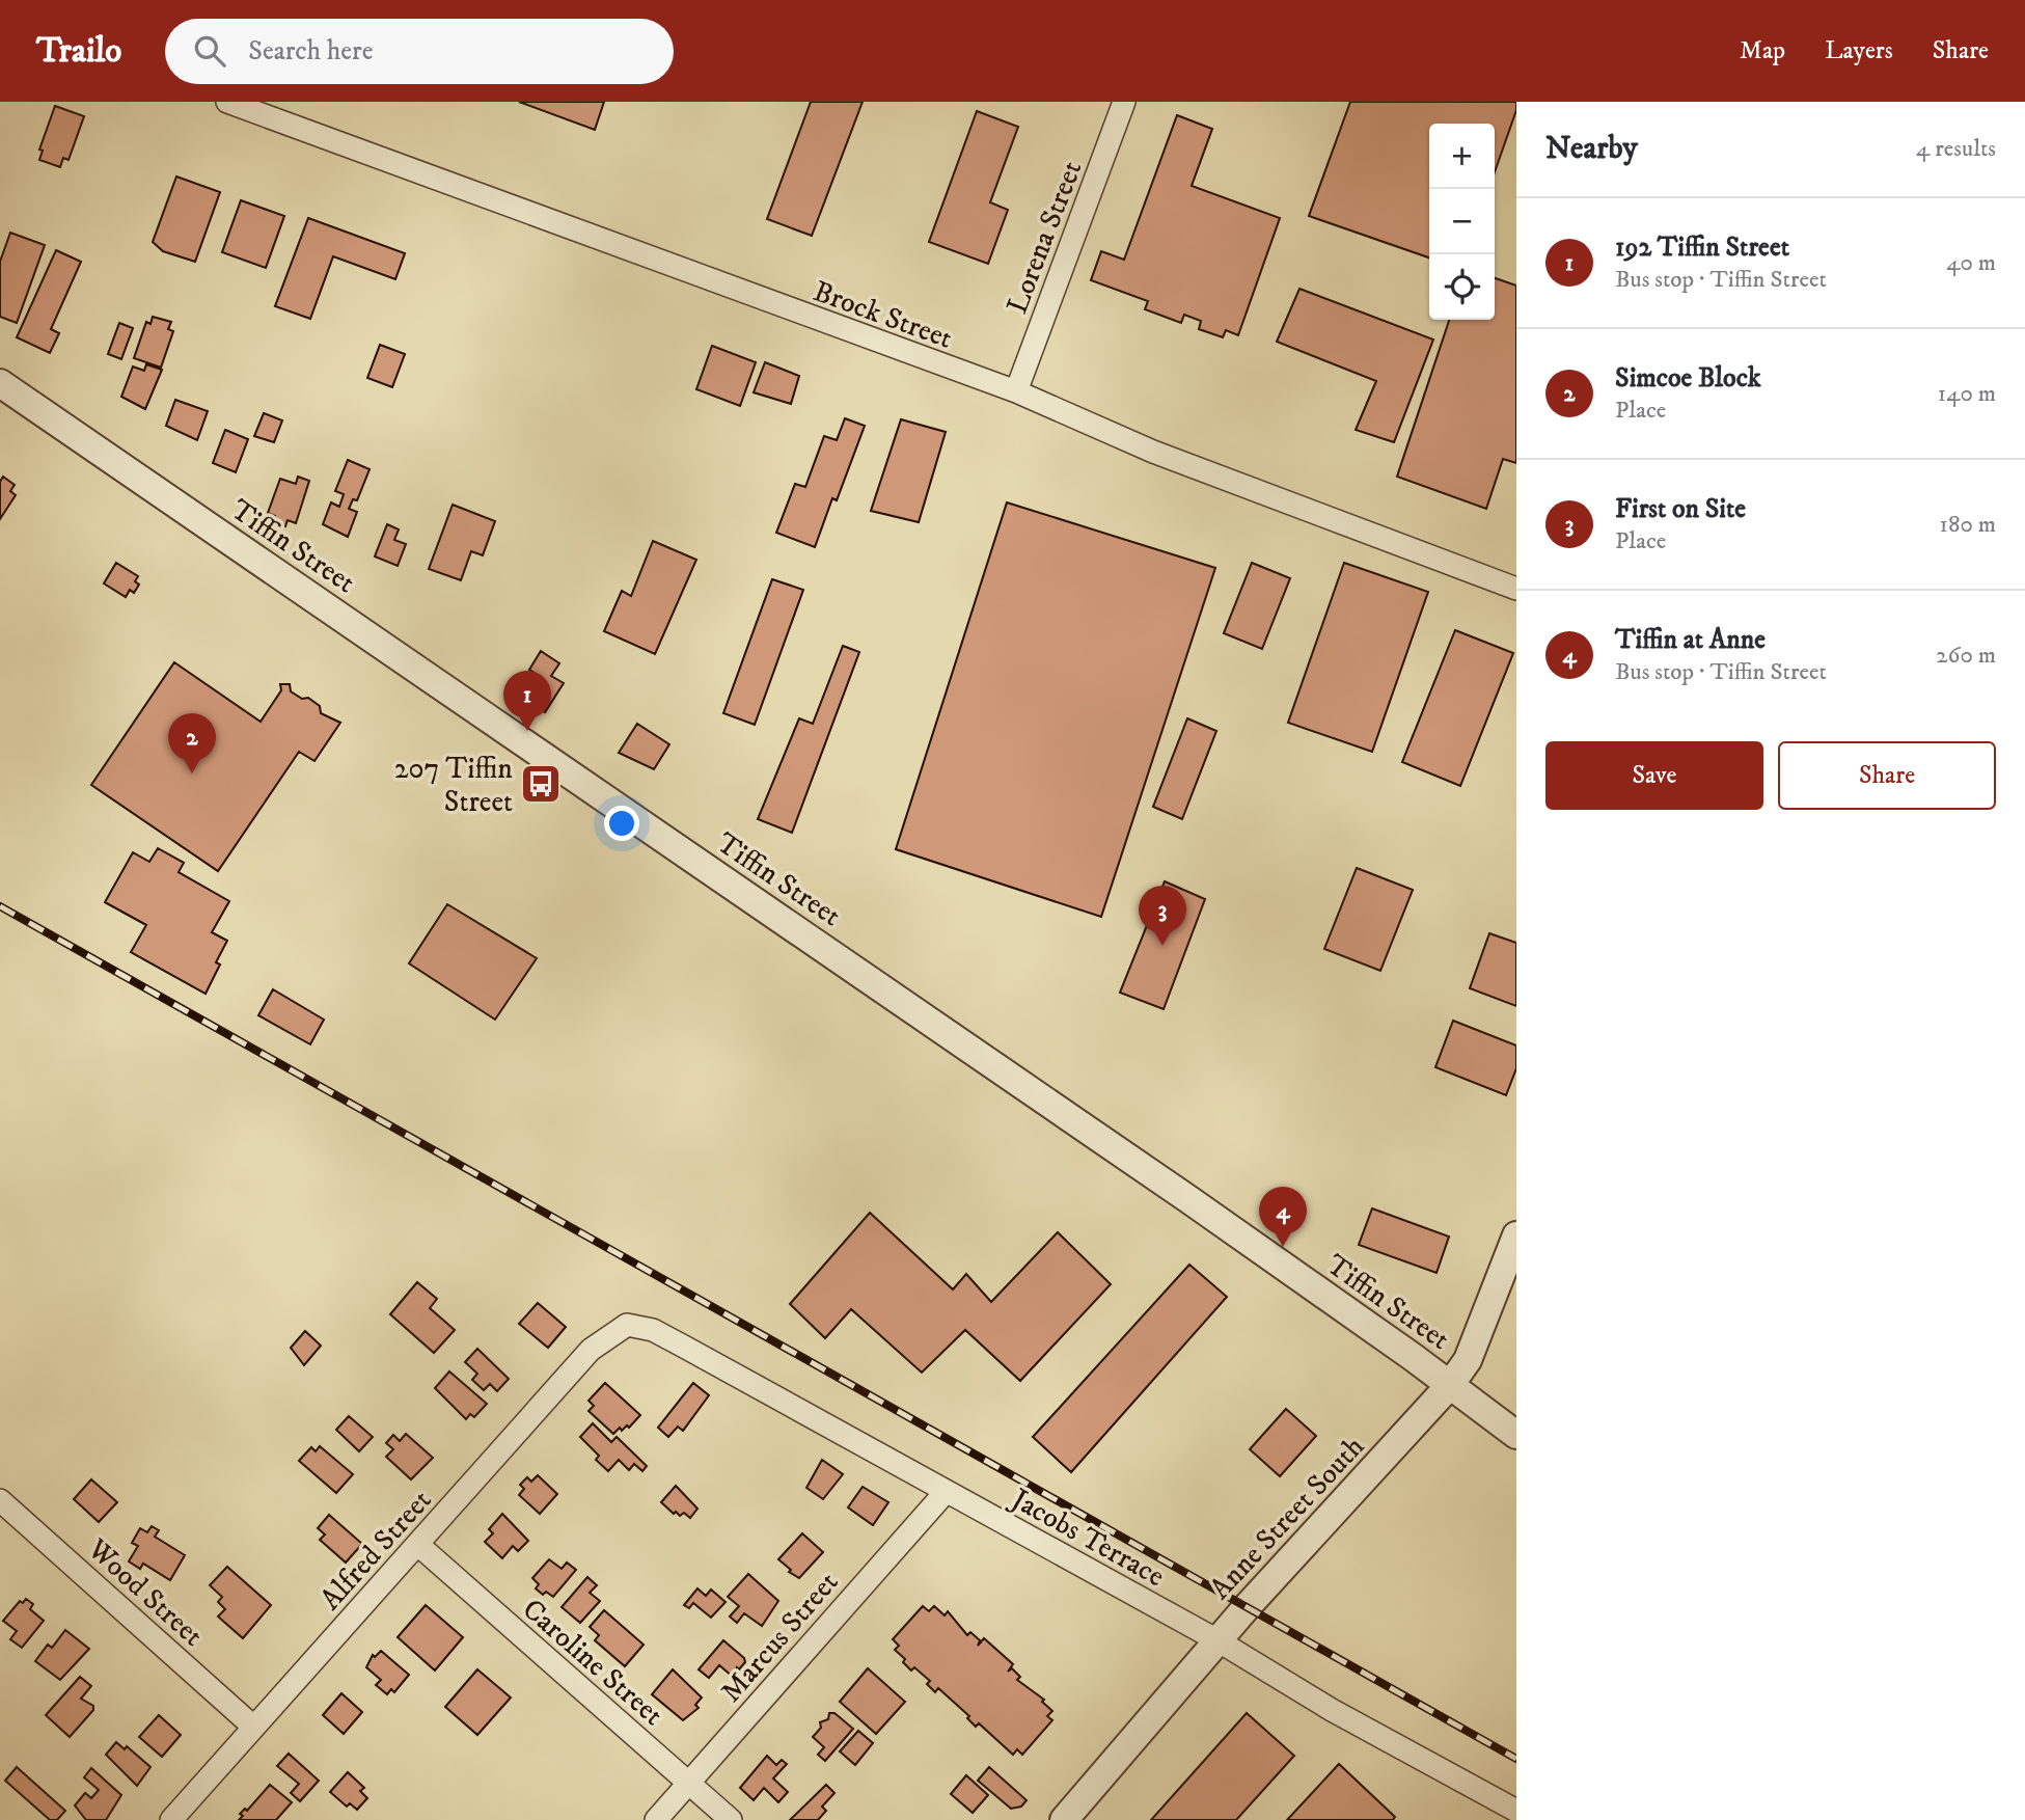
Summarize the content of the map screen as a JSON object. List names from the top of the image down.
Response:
{
  "streets": {
    "street": [
      "Lorena Street",
      "Brock Street",
      "Tiffin Street",
      "Anne Street South",
      "Jacobs Terrace",
      "Alfred Street",
      "Wood Street",
      "Marcus Street",
      "Caroline Street"
    ]
  },
  "crossings": [
    ["Lorena Street", "Brock Street"],
    ["Tiffin Street", "Anne Street South"],
    ["Anne Street South", "Jacobs Terrace"],
    ["Jacobs Terrace", "Alfred Street"],
    ["Jacobs Terrace", "Marcus Street"],
    ["Alfred Street", "Wood Street"],
    ["Alfred Street", "Caroline Street"],
    ["Marcus Street", "Caroline Street"]
  ],
  "places": {
    "bus stop": ["207 Tiffin Street"]
  },
  "page": {
    "header": "Trailo",
    "search": "Search here",
    "nav": ["Map", "Layers", "Share"],
    "heading": ["Nearby", "4 results"],
    "map_buttons": ["+", "−"],
    "list": [
      {
        "mark": "1",
        "name": "192 Tiffin Street",
        "note": "Bus stop · Tiffin Street",
        "value": "40 m"
      },
      {
        "mark": "2",
        "name": "Simcoe Block",
        "note": "Place",
        "value": "140 m"
      },
      {
        "mark": "3",
        "name": "First on Site",
        "note": "Place",
        "value": "180 m"
      },
      {
        "mark": "4",
        "name": "Tiffin at Anne",
        "note": "Bus stop · Tiffin Street",
        "value": "260 m"
      }
    ],
    "pins": [
      "1",
      "2",
      "3",
      "4"
    ],
    "buttons": ["Save", "Share"]
  }
}
